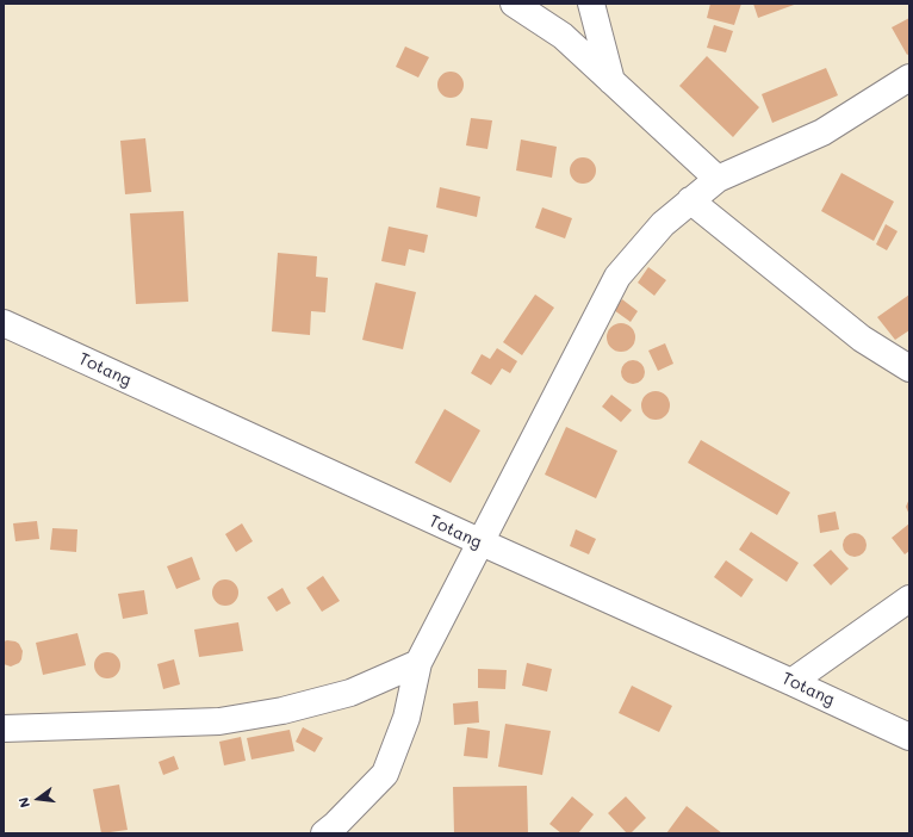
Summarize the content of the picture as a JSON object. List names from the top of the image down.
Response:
{
  "streets": {
    "street": ["Totang"]
  },
  "north": "left"
}
